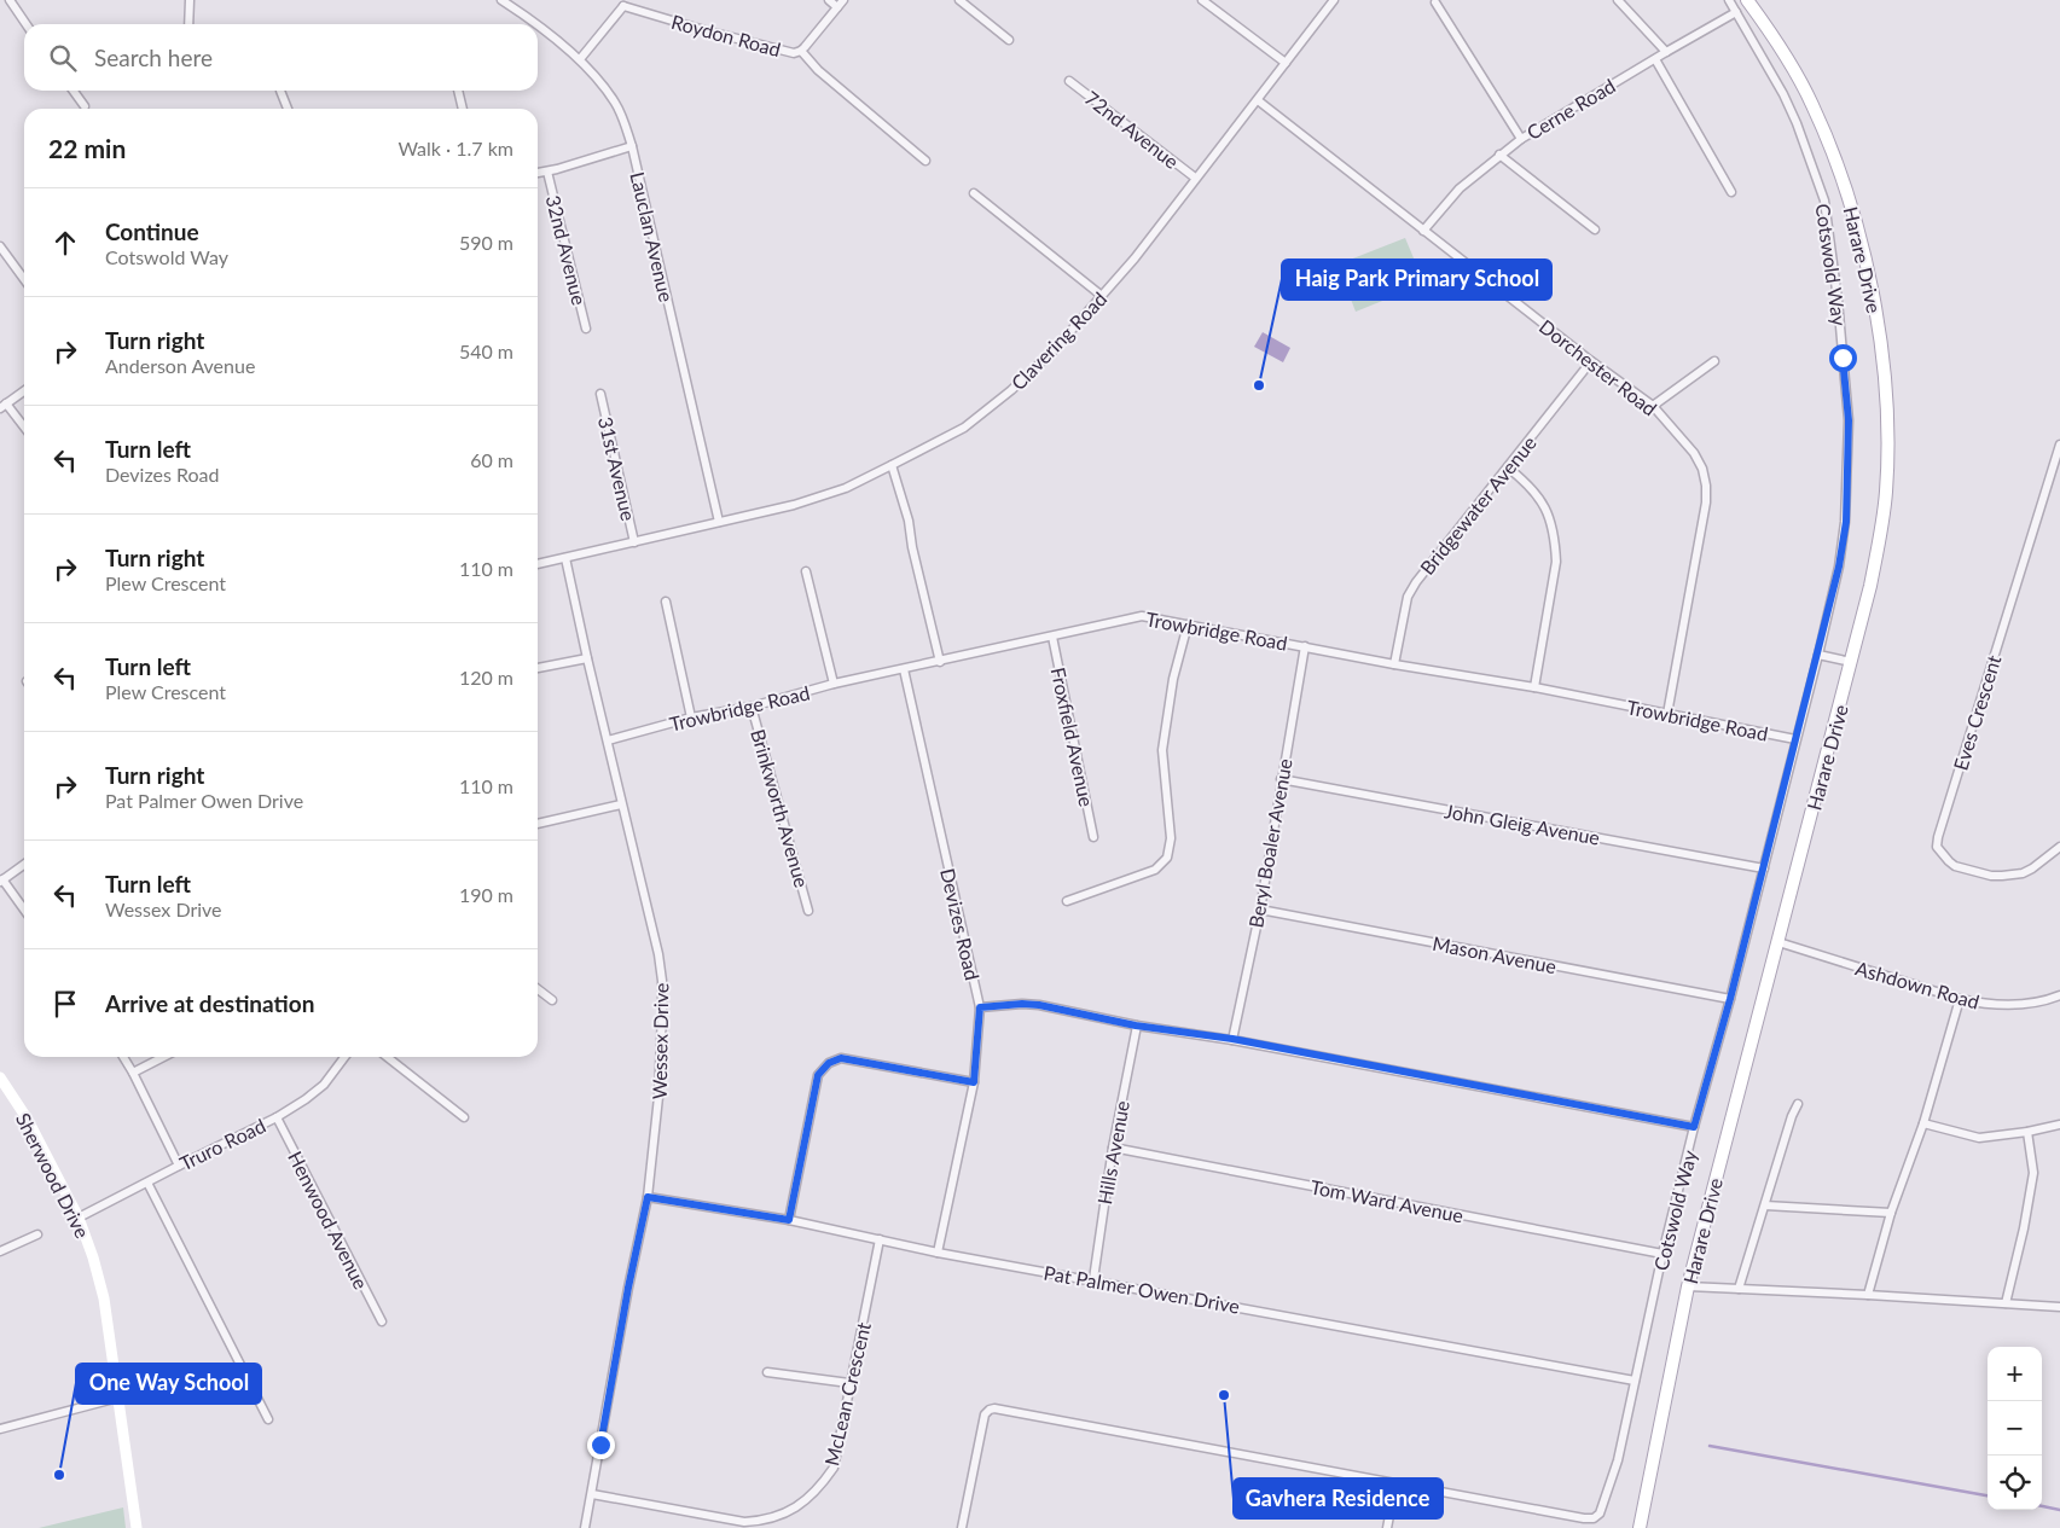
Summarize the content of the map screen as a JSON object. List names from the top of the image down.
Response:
{
  "streets": {
    "main road": ["Harare Drive"],
    "street": [
      "Roydon Road",
      "Cerne Road",
      "72nd Avenue",
      "Lauclan Avenue",
      "32nd Avenue",
      "Cotswold Way",
      "Clavering Road",
      "Dorchester Road",
      "31st Avenue",
      "Bridgewater Avenue",
      "Trowbridge Road",
      "Eves Crescent",
      "Froxfield Avenue",
      "Brinkworth Avenue",
      "John Gleig Avenue",
      "Beryl Boaler Avenue",
      "Devizes Road",
      "Mason Avenue",
      "Ashdown Road",
      "Wessex Drive",
      "Truro Road",
      "Hills Avenue",
      "Sherwood Drive",
      "Tom Ward Avenue",
      "Henwood Avenue",
      "Pat Palmer Owen Drive",
      "McLean Crescent"
    ]
  },
  "crossings": [
    ["Cerne Road", "Cotswold Way"],
    ["Cerne Road", "Dorchester Road"],
    ["72nd Avenue", "Clavering Road"],
    ["Lauclan Avenue", "Clavering Road"],
    ["Harare Drive", "Ashdown Road"],
    ["Cotswold Way", "Trowbridge Road"],
    ["Cotswold Way", "John Gleig Avenue"],
    ["Cotswold Way", "Mason Avenue"],
    ["Cotswold Way", "Tom Ward Avenue"],
    ["Cotswold Way", "Pat Palmer Owen Drive"],
    ["Clavering Road", "Dorchester Road"],
    ["Clavering Road", "31st Avenue"],
    ["Clavering Road", "Wessex Drive"],
    ["Dorchester Road", "Bridgewater Avenue"],
    ["Dorchester Road", "Trowbridge Road"],
    ["Bridgewater Avenue", "Trowbridge Road"],
    ["Trowbridge Road", "Froxfield Avenue"],
    ["Trowbridge Road", "Brinkworth Avenue"],
    ["Trowbridge Road", "Beryl Boaler Avenue"],
    ["Trowbridge Road", "Devizes Road"],
    ["Trowbridge Road", "Wessex Drive"],
    ["John Gleig Avenue", "Beryl Boaler Avenue"],
    ["Beryl Boaler Avenue", "Mason Avenue"],
    ["Devizes Road", "Pat Palmer Owen Drive"],
    ["Wessex Drive", "Pat Palmer Owen Drive"],
    ["Wessex Drive", "McLean Crescent"],
    ["Truro Road", "Sherwood Drive"],
    ["Truro Road", "Henwood Avenue"],
    ["Hills Avenue", "Tom Ward Avenue"],
    ["Hills Avenue", "Pat Palmer Owen Drive"],
    ["Pat Palmer Owen Drive", "McLean Crescent"]
  ],
  "places": ["Haig Park Primary School", "Gavhera Residence", "One Way School"],
  "page": {
    "search": "Search here",
    "heading": ["22 min", "Walk · 1.7 km"],
    "list": [
      ["Continue", "Cotswold Way", "590 m"],
      ["Turn right", "Anderson Avenue", "540 m"],
      ["Turn left", "Devizes Road", "60 m"],
      ["Turn right", "Plew Crescent", "110 m"],
      ["Turn left", "Plew Crescent", "120 m"],
      ["Turn right", "Pat Palmer Owen Drive", "110 m"],
      ["Turn left", "Wessex Drive", "190 m"],
      "Arrive at destination"
    ],
    "map_buttons": ["+", "−"]
  }
}
